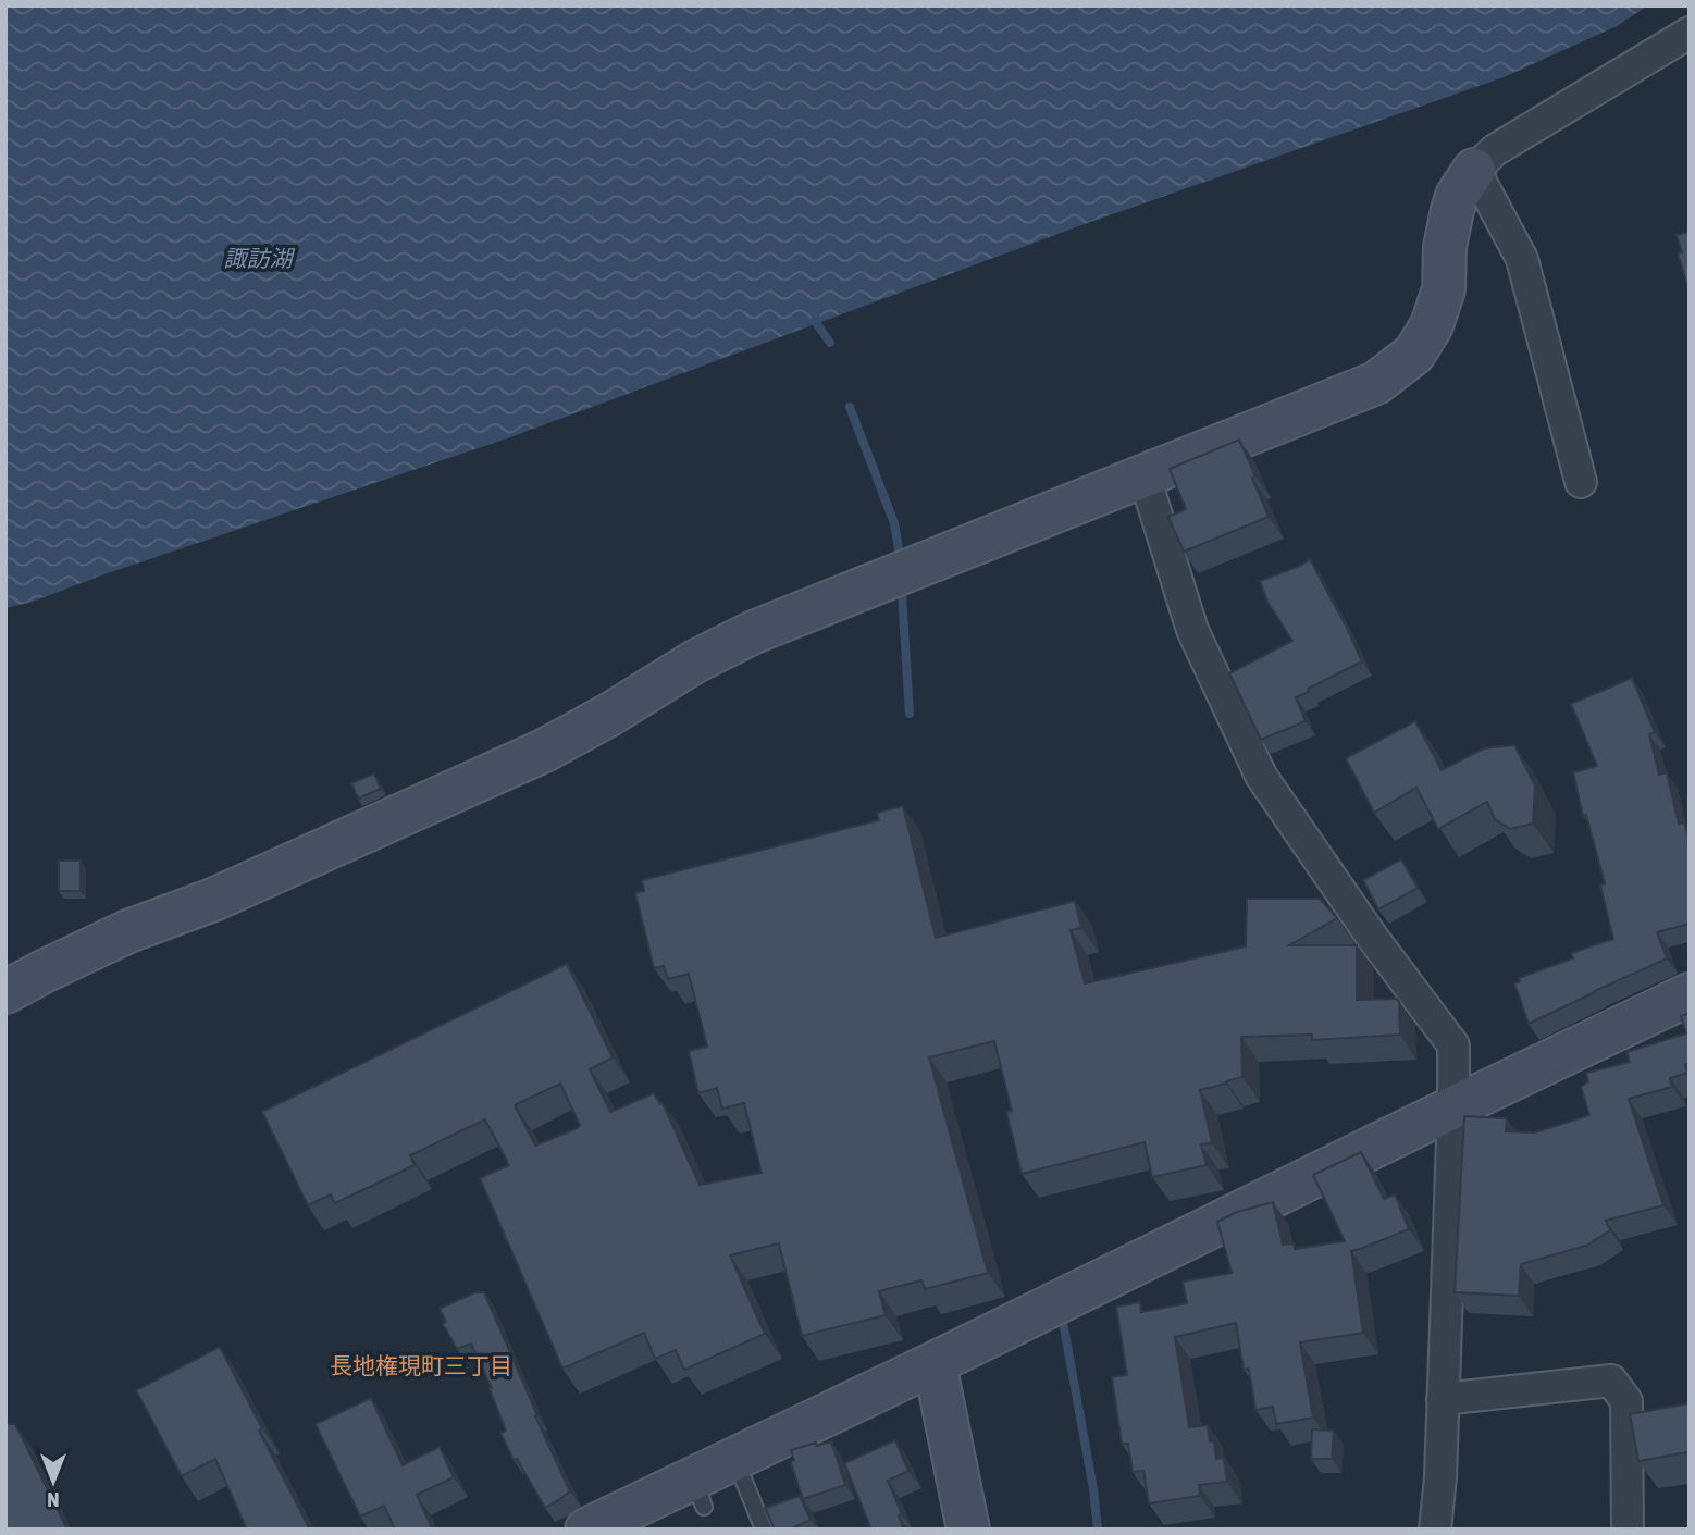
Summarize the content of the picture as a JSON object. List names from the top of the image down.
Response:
{
  "districts": ["長地権現町三丁目"],
  "water": ["諏訪湖"],
  "north": "bottom"
}
